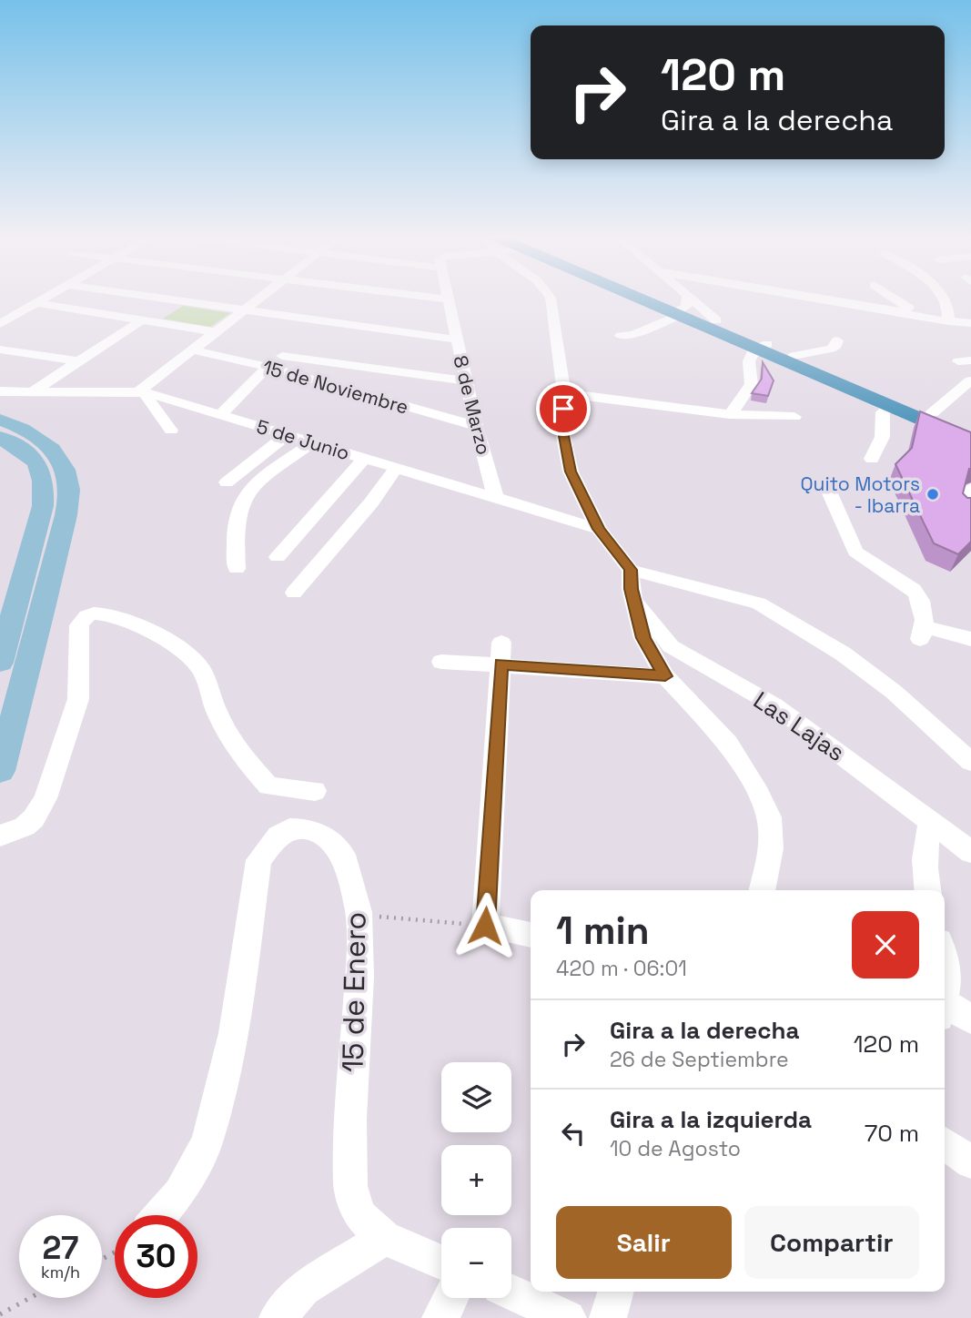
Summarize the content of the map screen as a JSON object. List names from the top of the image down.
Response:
{
  "streets": {
    "street": [
      "15 de Noviembre",
      "8 de Marzo",
      "5 de Junio",
      "Las Lajas",
      "15 de Enero"
    ]
  },
  "crossings": [
    ["15 de Noviembre", "8 de Marzo"],
    ["8 de Marzo", "5 de Junio"]
  ],
  "places": ["Quito Motors - Ibarra"],
  "page": {
    "turn": ["120 m", "Gira a la derecha"],
    "heading": ["1 min", "420 m · 06:01"],
    "list": [
      {
        "name": "Gira a la derecha",
        "note": "26 de Septiembre",
        "value": "120 m"
      },
      {
        "name": "Gira a la izquierda",
        "note": "10 de Agosto",
        "value": "70 m"
      }
    ],
    "map_buttons": ["+", "−"],
    "buttons": ["Salir", "Compartir"],
    "speed": "27 km/h",
    "limit": "30"
  }
}
